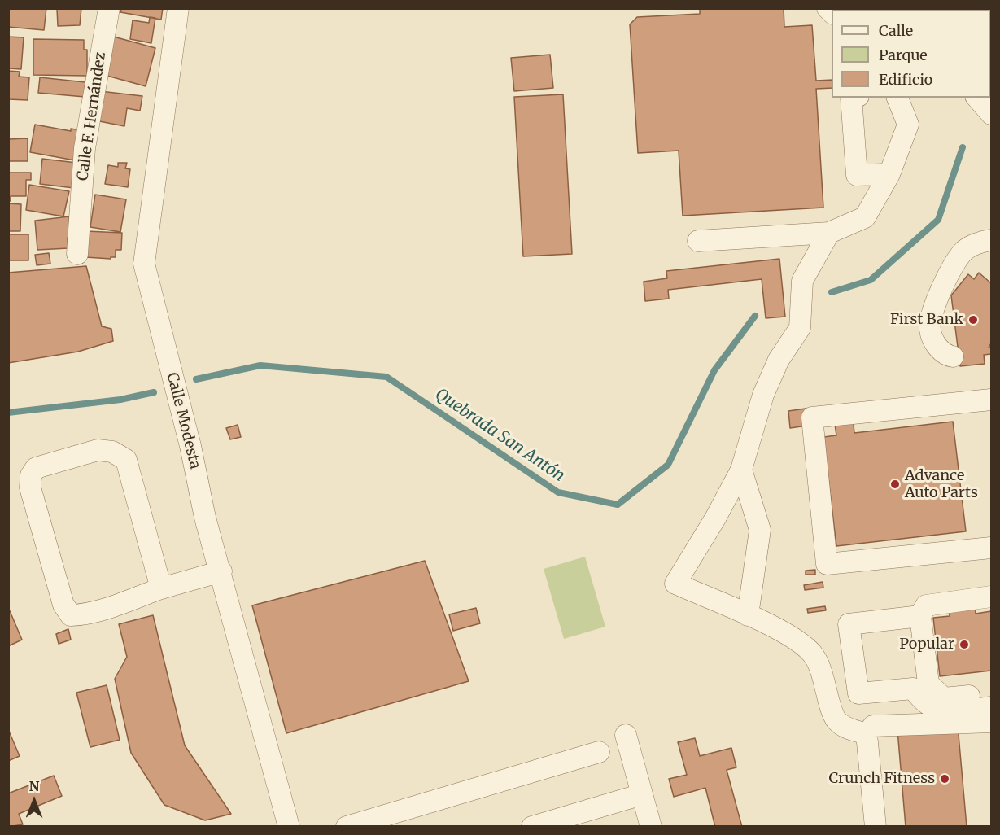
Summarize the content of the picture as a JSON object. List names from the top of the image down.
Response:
{
  "streets": {
    "street": ["Calle F. Hernández", "Calle Modesta"]
  },
  "water": ["Quebrada San Antón"],
  "places": [
    "First Bank",
    "Advance Auto Parts",
    "Popular",
    "Crunch Fitness"
  ],
  "legend": ["Calle", "Parque", "Edificio"],
  "north": "top"
}
